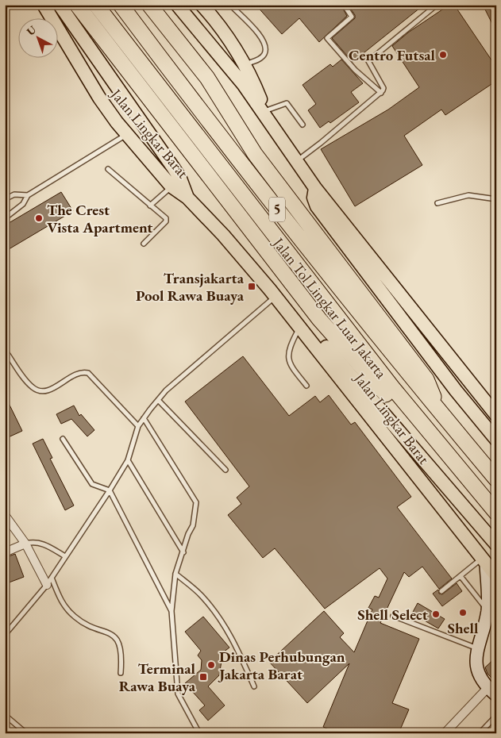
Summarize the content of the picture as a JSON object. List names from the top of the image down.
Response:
{
  "streets": {
    "highway": ["5", "Jalan Tol Lingkar Luar Jakarta"],
    "main road": ["Jalan Lingkar Barat"]
  },
  "places": {
    "other": [
      "Centro Futsal",
      "The Crest Vista Apartment",
      "Shell",
      "Shell Select",
      "Dinas Perhubungan Jakarta Barat"
    ],
    "transit": ["Transjakarta Pool Rawa Buaya", "Terminal Rawa Buaya"]
  },
  "north": "top left"
}
